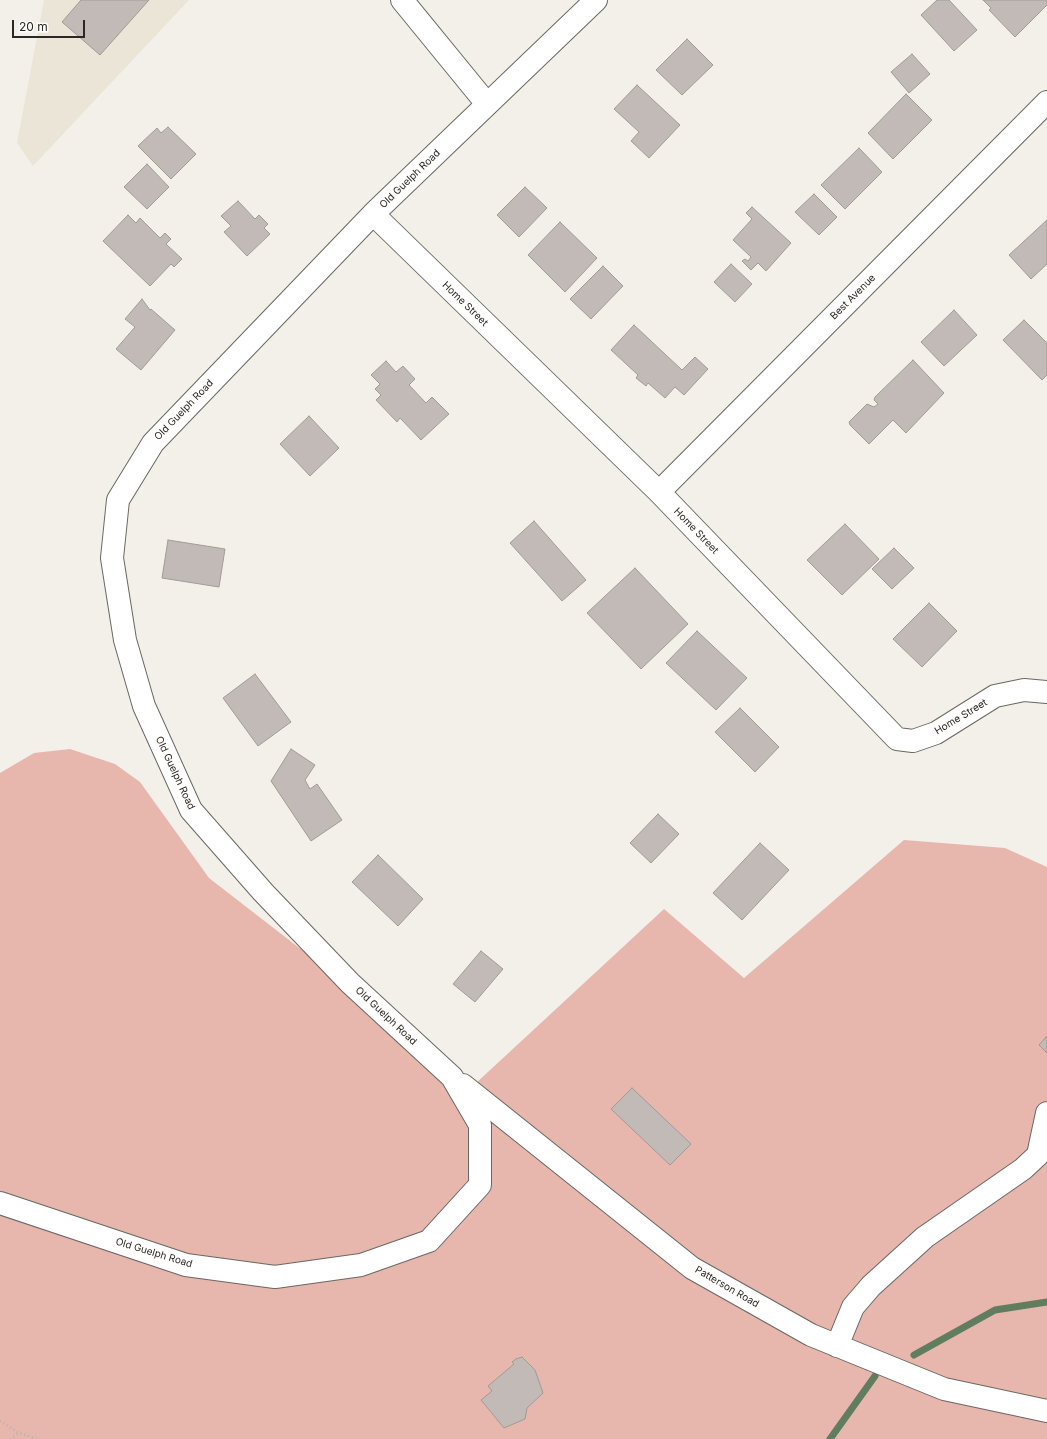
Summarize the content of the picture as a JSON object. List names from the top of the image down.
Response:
{
  "streets": {
    "street": [
      "Old Guelph Road",
      "Best Avenue",
      "Home Street",
      "Patterson Road"
    ]
  },
  "crossings": [
    ["Old Guelph Road", "Home Street"],
    ["Old Guelph Road", "Patterson Road"],
    ["Best Avenue", "Home Street"]
  ],
  "scale_bar": "20 m"
}
